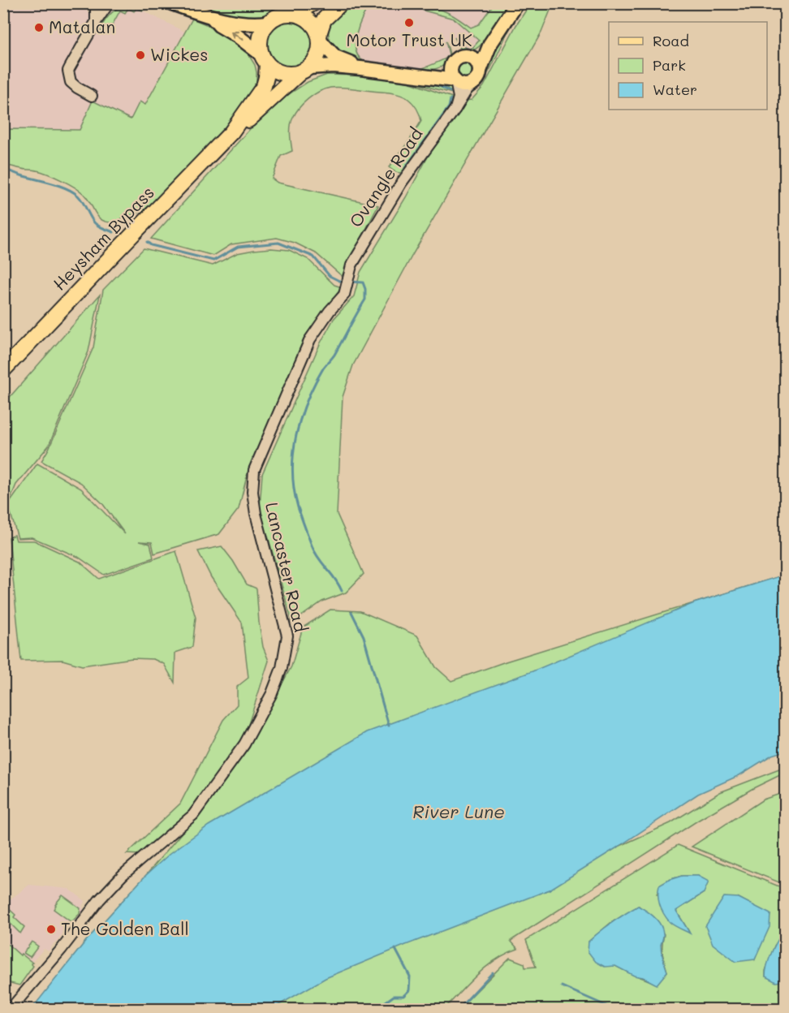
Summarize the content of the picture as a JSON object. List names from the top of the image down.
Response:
{
  "streets": {
    "highway": ["Heysham Bypass"],
    "main road": ["Ovangle Road"],
    "street": ["Lancaster Road"]
  },
  "crossings": [
    ["Ovangle Road", "Lancaster Road"]
  ],
  "water": ["River Lune"],
  "places": [
    "Motor Trust UK",
    "Matalan",
    "Wickes",
    "The Golden Ball"
  ],
  "legend": ["Road", "Park", "Water"]
}
